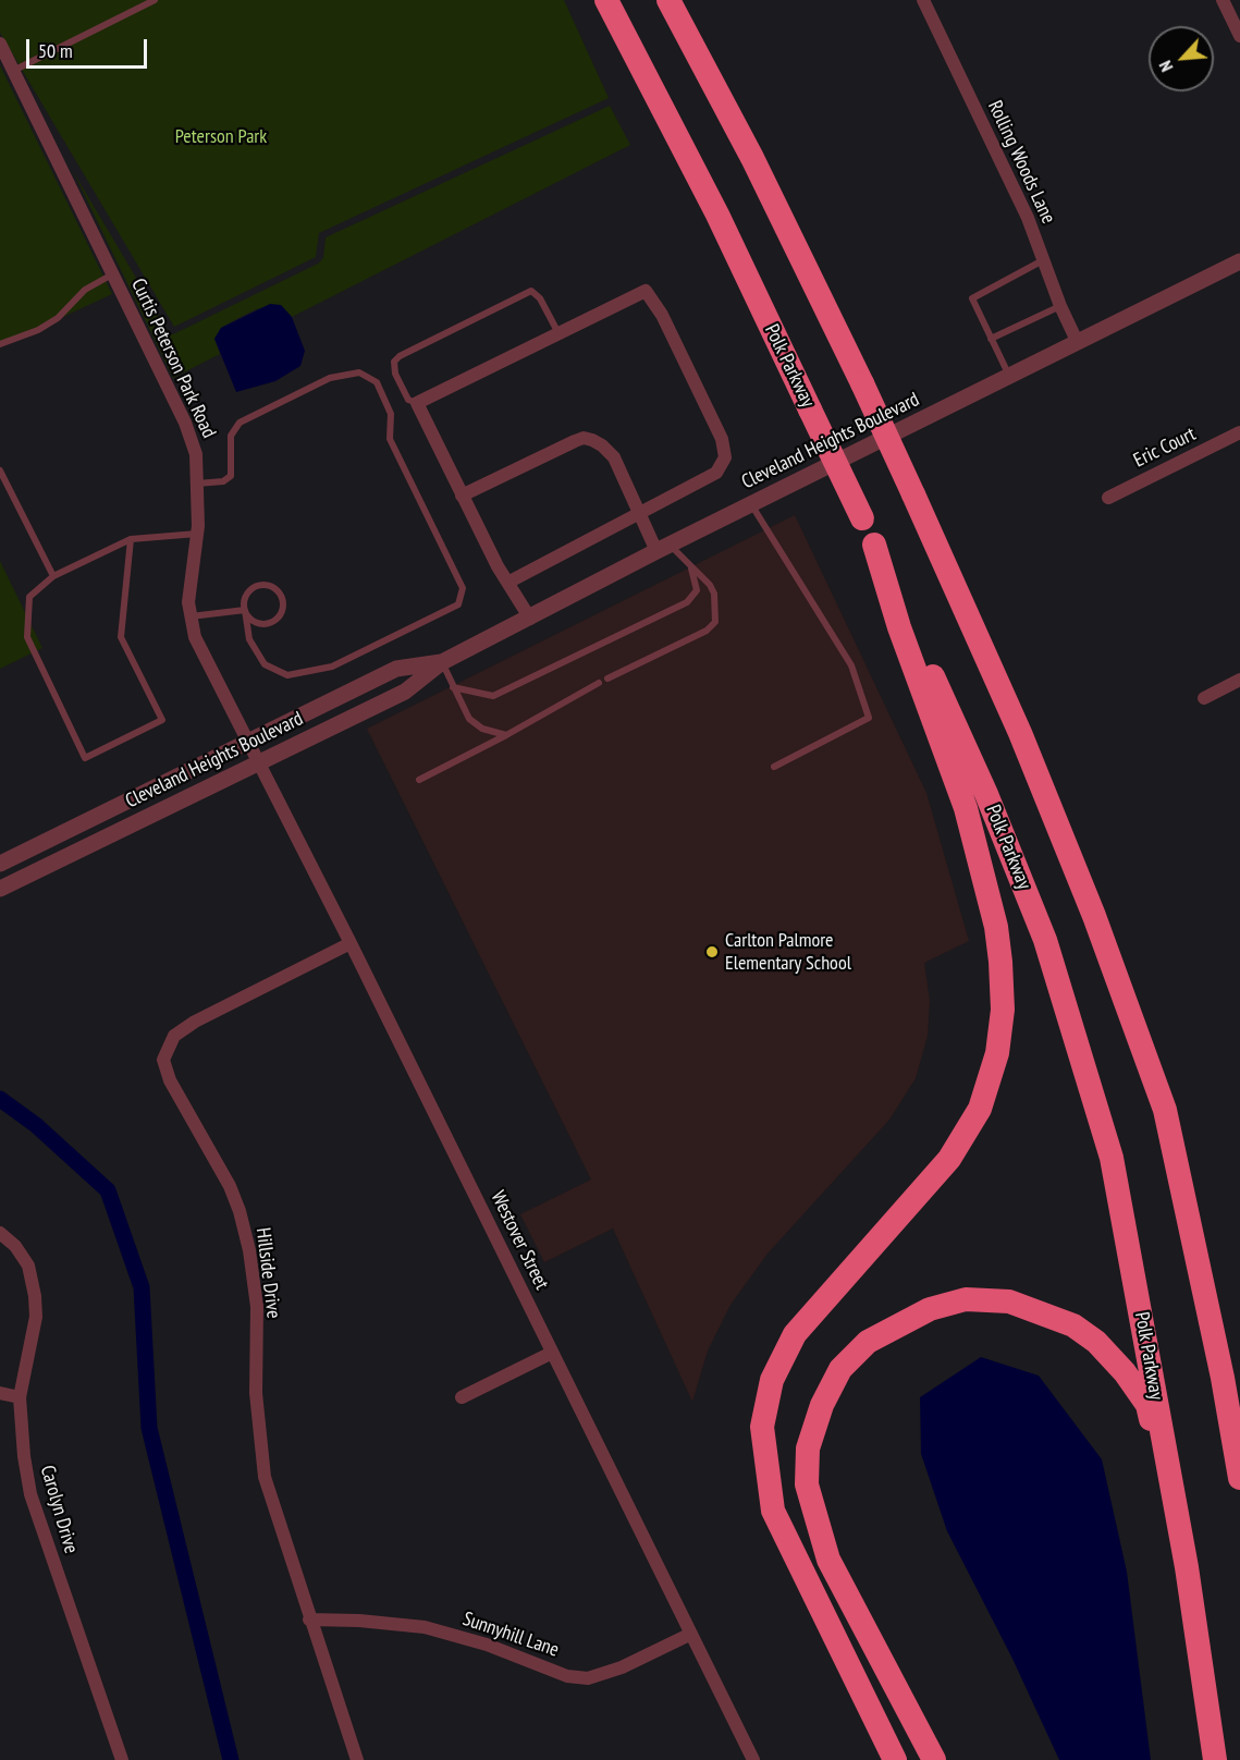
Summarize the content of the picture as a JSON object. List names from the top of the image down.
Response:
{
  "streets": {
    "highway": ["Polk Parkway"],
    "street": [
      "Rolling Woods Lane",
      "Curtis Peterson Park Road",
      "Cleveland Heights Boulevard",
      "Eric Court",
      "Westover Street",
      "Hillside Drive",
      "Carolyn Drive",
      "Sunnyhill Lane"
    ]
  },
  "crossings": [
    ["Rolling Woods Lane", "Cleveland Heights Boulevard"],
    ["Curtis Peterson Park Road", "Cleveland Heights Boulevard"],
    ["Curtis Peterson Park Road", "Westover Street"],
    ["Cleveland Heights Boulevard", "Westover Street"],
    ["Westover Street", "Hillside Drive"],
    ["Westover Street", "Sunnyhill Lane"],
    ["Hillside Drive", "Sunnyhill Lane"]
  ],
  "parks": ["Peterson Park"],
  "places": ["Carlton Palmore Elementary School"],
  "scale_bar": "50 m",
  "north": "bottom left"
}
